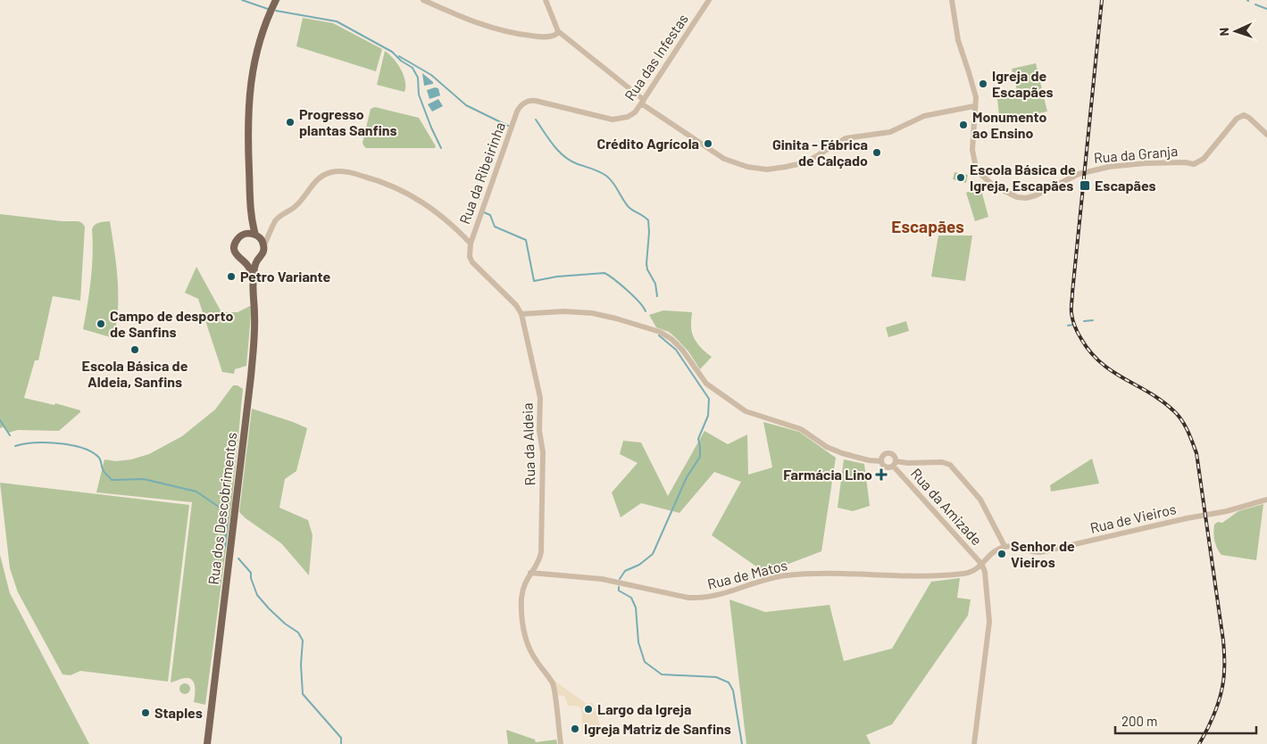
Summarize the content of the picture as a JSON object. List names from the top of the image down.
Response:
{
  "streets": {
    "main road": ["Rua dos Descobrimentos"],
    "street": [
      "Rua das Infestas",
      "Rua da Granja",
      "Rua da Ribeirinha",
      "Rua da Aldeia",
      "Rua da Amizade",
      "Rua de Vieiros",
      "Rua de Matos"
    ]
  },
  "crossings": [
    ["Rua das Infestas", "Rua da Ribeirinha"],
    ["Rua da Aldeia", "Rua de Matos"],
    ["Rua da Amizade", "Rua de Matos"]
  ],
  "districts": ["Escapães"],
  "places": {
    "other": [
      "Igreja de Escapães",
      "Progresso plantas Sanfins",
      "Monumento ao Ensino",
      "Crédito Agrícola",
      "Ginita - Fábrica de Calçado",
      "Escola Básica de Igreja, Escapães",
      "Petro Variante",
      "Campo de desporto de Sanfins",
      "Escola Básica de Aldeia, Sanfins",
      "Senhor de Vieiros",
      "Largo da Igreja",
      "Staples",
      "Igreja Matriz de Sanfins"
    ],
    "transit": ["Escapães"],
    "health": ["Farmácia Lino"]
  },
  "scale_bar": "200 m",
  "north": "left"
}
